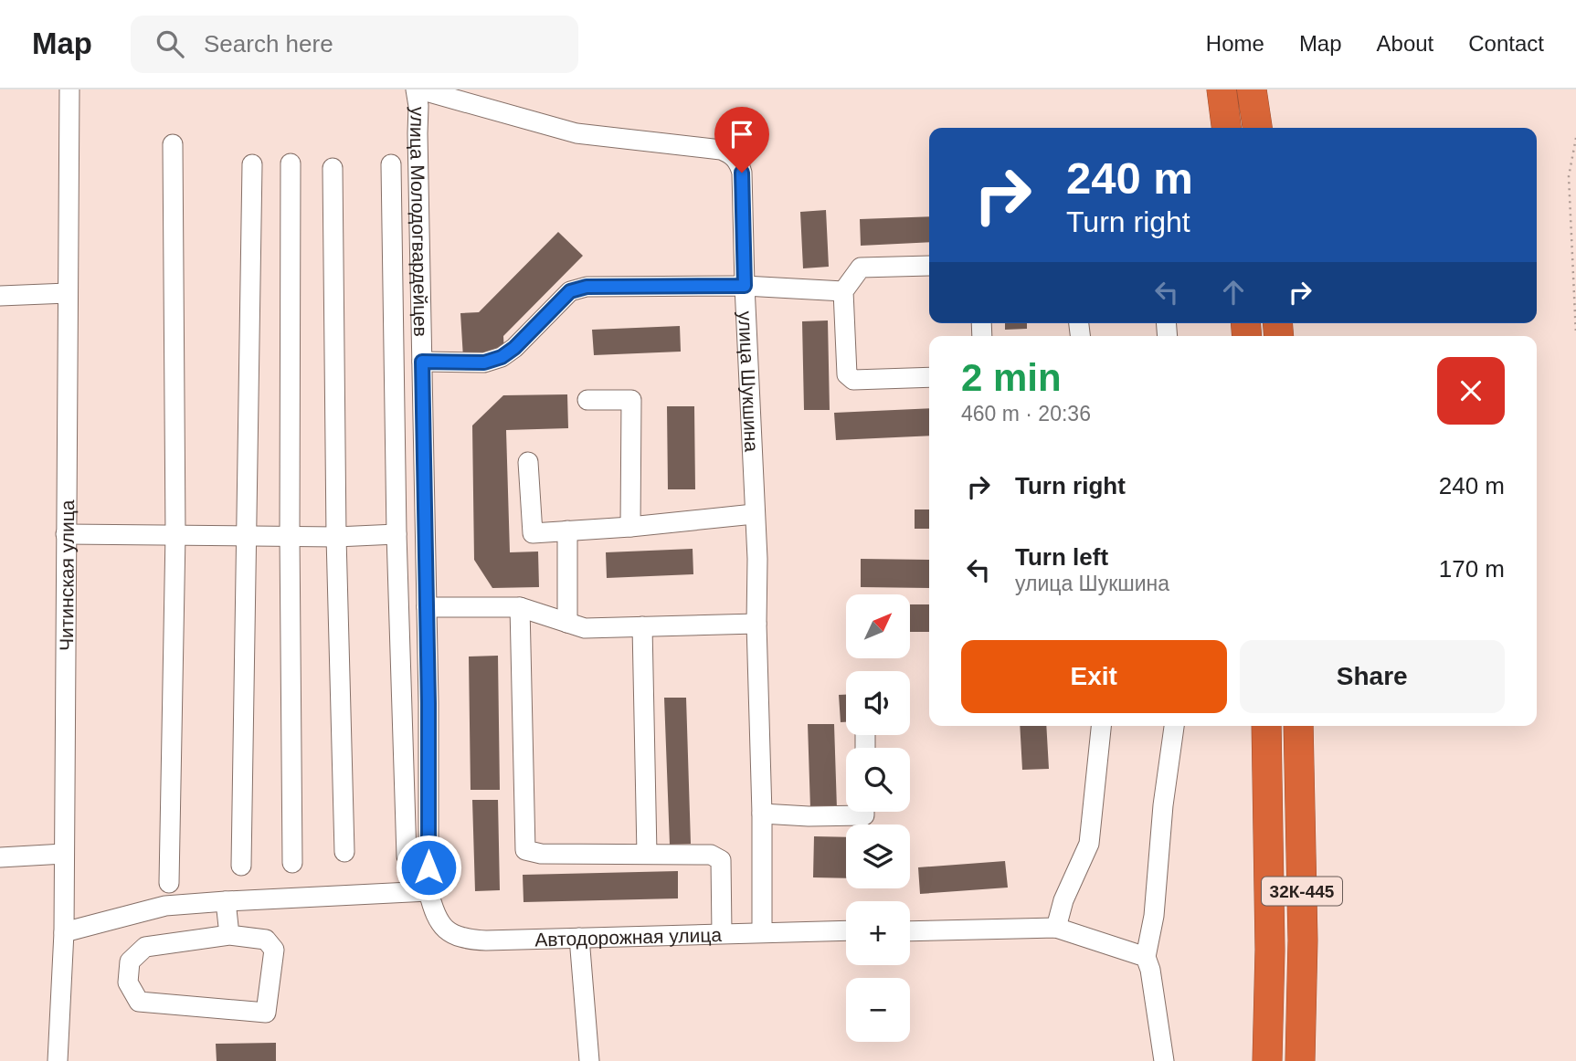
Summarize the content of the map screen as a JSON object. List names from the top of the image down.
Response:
{
  "streets": {
    "highway": ["32К-445"],
    "street": [
      "улица Молодогвардейцев",
      "улица Шукшина",
      "Читинская улица",
      "Автодорожная улица"
    ]
  },
  "crossings": [
    ["улица Молодогвардейцев", "улица Шукшина"],
    ["улица Молодогвардейцев", "Автодорожная улица"],
    ["улица Шукшина", "Автодорожная улица"]
  ],
  "north": "top right",
  "page": {
    "header": "Map",
    "search": "Search here",
    "nav": [
      "Home",
      "Map",
      "About",
      "Contact"
    ],
    "turn": ["240 m", "Turn right"],
    "heading": ["2 min", "460 m · 20:36"],
    "list": [
      {
        "name": "Turn right",
        "value": "240 m"
      },
      {
        "name": "Turn left",
        "note": "улица Шукшина",
        "value": "170 m"
      }
    ],
    "map_buttons": ["+", "−"],
    "buttons": ["Exit", "Share"]
  }
}
